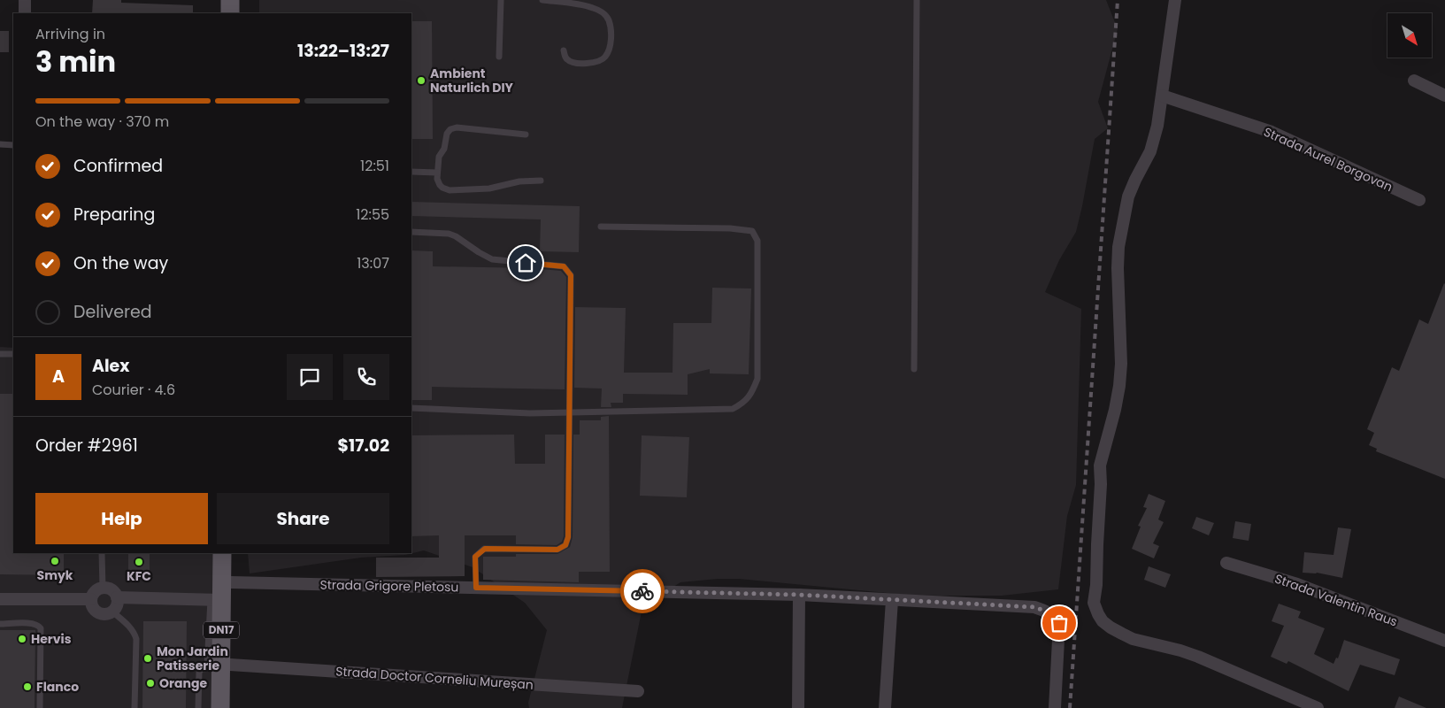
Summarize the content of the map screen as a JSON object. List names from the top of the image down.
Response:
{
  "streets": {
    "main road": ["DN17"],
    "street": [
      "Strada Aurel Borgovan",
      "Strada Grigore Pletosu",
      "Strada Valentin Raus",
      "Strada Doctor Corneliu Mureșan"
    ]
  },
  "crossings": [
    ["Strada Grigore Pletosu", "DN17"],
    ["DN17", "Strada Doctor Corneliu Mureșan"]
  ],
  "places": [
    "Ambient Naturlich DIY",
    "Smyk",
    "KFC",
    "Hervis",
    "Mon Jardin Patisserie",
    "Orange",
    "Flanco"
  ],
  "north": "bottom right",
  "page": {
    "heading": ["3 min", "Arriving in", "13:22–13:27"],
    "panel": [
      "Alex",
      "Courier · 4.6",
      "Order #2961",
      "$17.02"
    ],
    "bar": "On the way · 370 m",
    "list": [
      ["Confirmed", "12:51"],
      ["Preparing", "12:55"],
      ["On the way", "13:07"],
      "Delivered"
    ],
    "round": "A",
    "buttons": ["Help", "Share"]
  }
}
